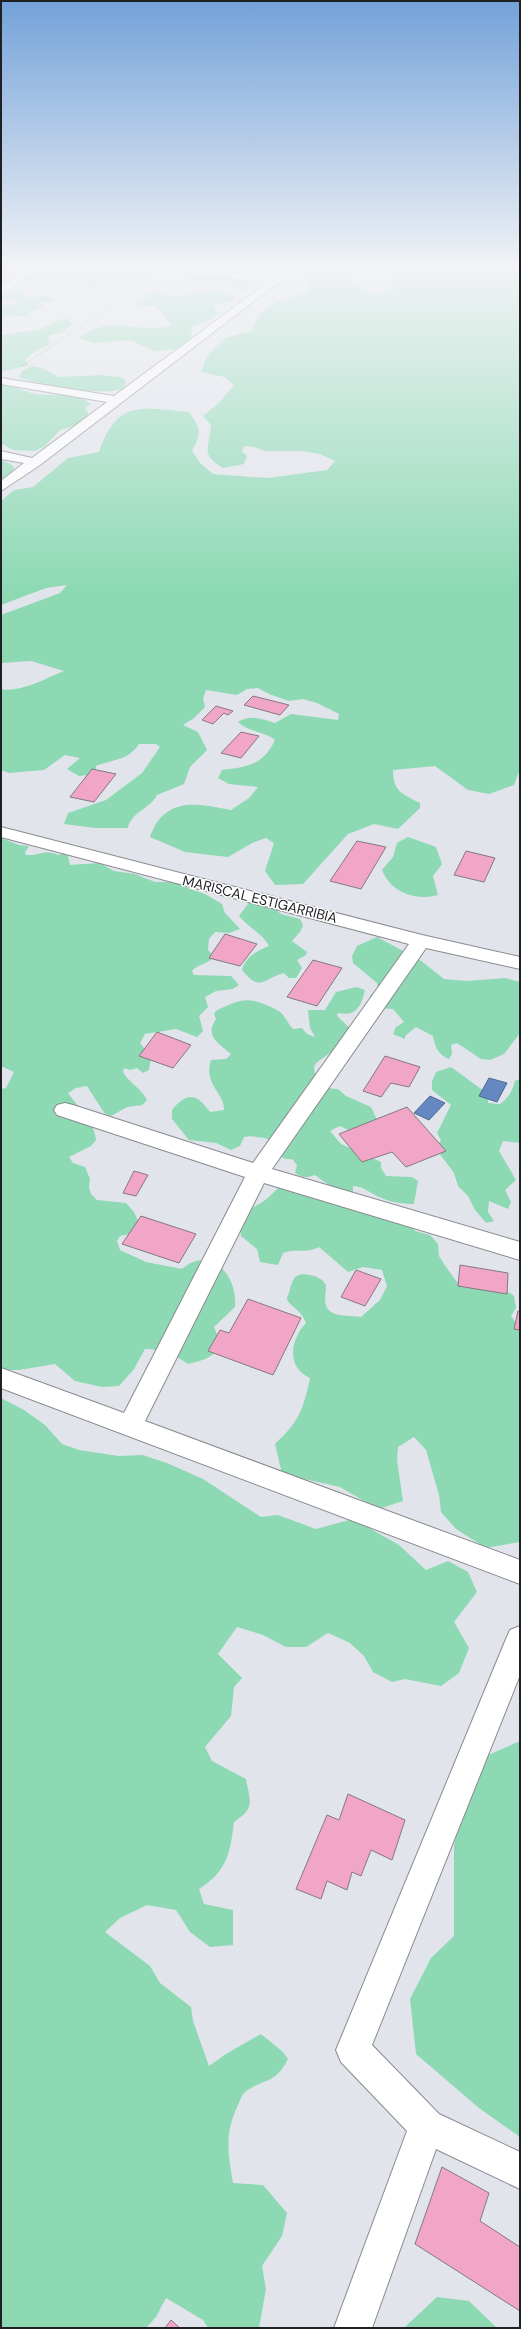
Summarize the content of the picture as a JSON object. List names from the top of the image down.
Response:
{
  "streets": {
    "street": ["MARISCAL ESTIGARRIBIA"]
  }
}
